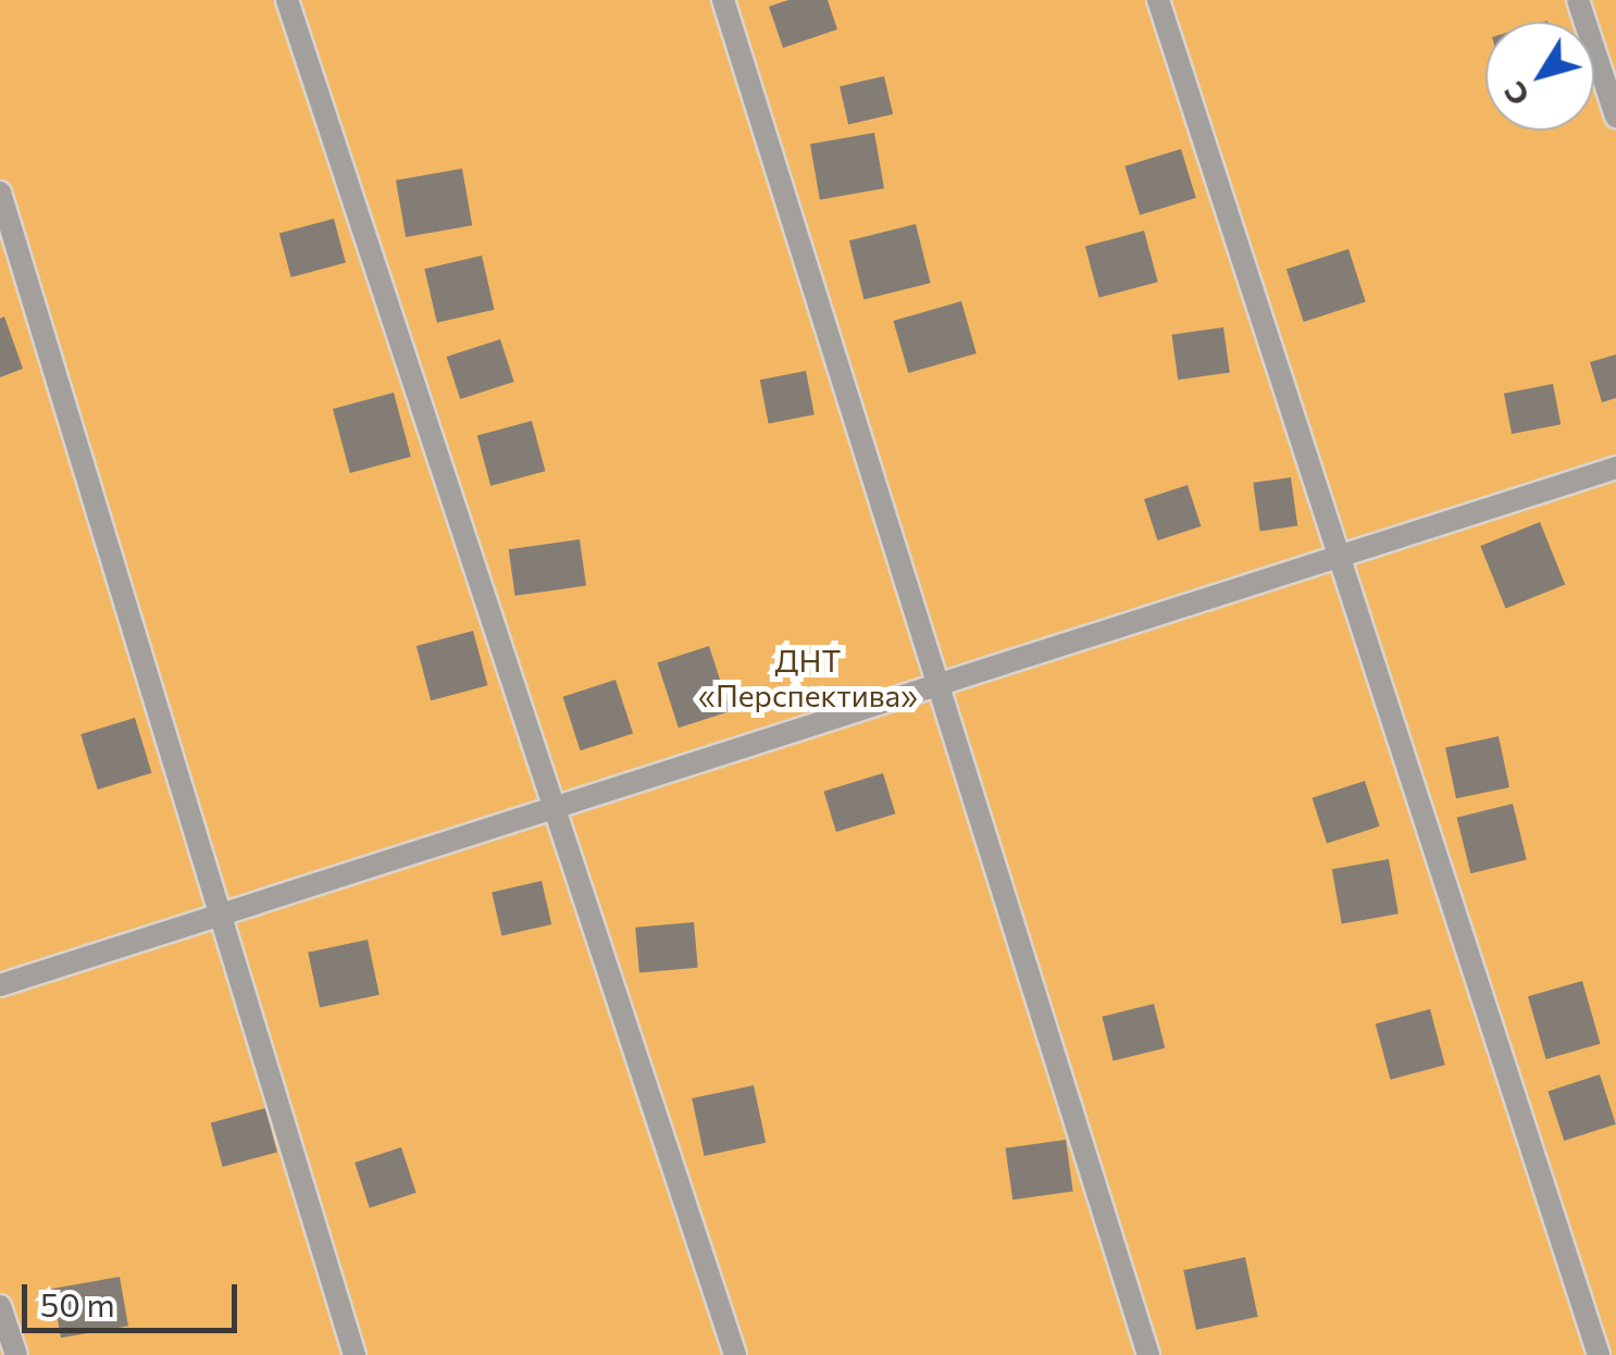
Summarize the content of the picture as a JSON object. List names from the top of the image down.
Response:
{
  "parks": ["ДНТ «Перспектива»"],
  "scale_bar": "50 m",
  "north": "bottom left"
}
